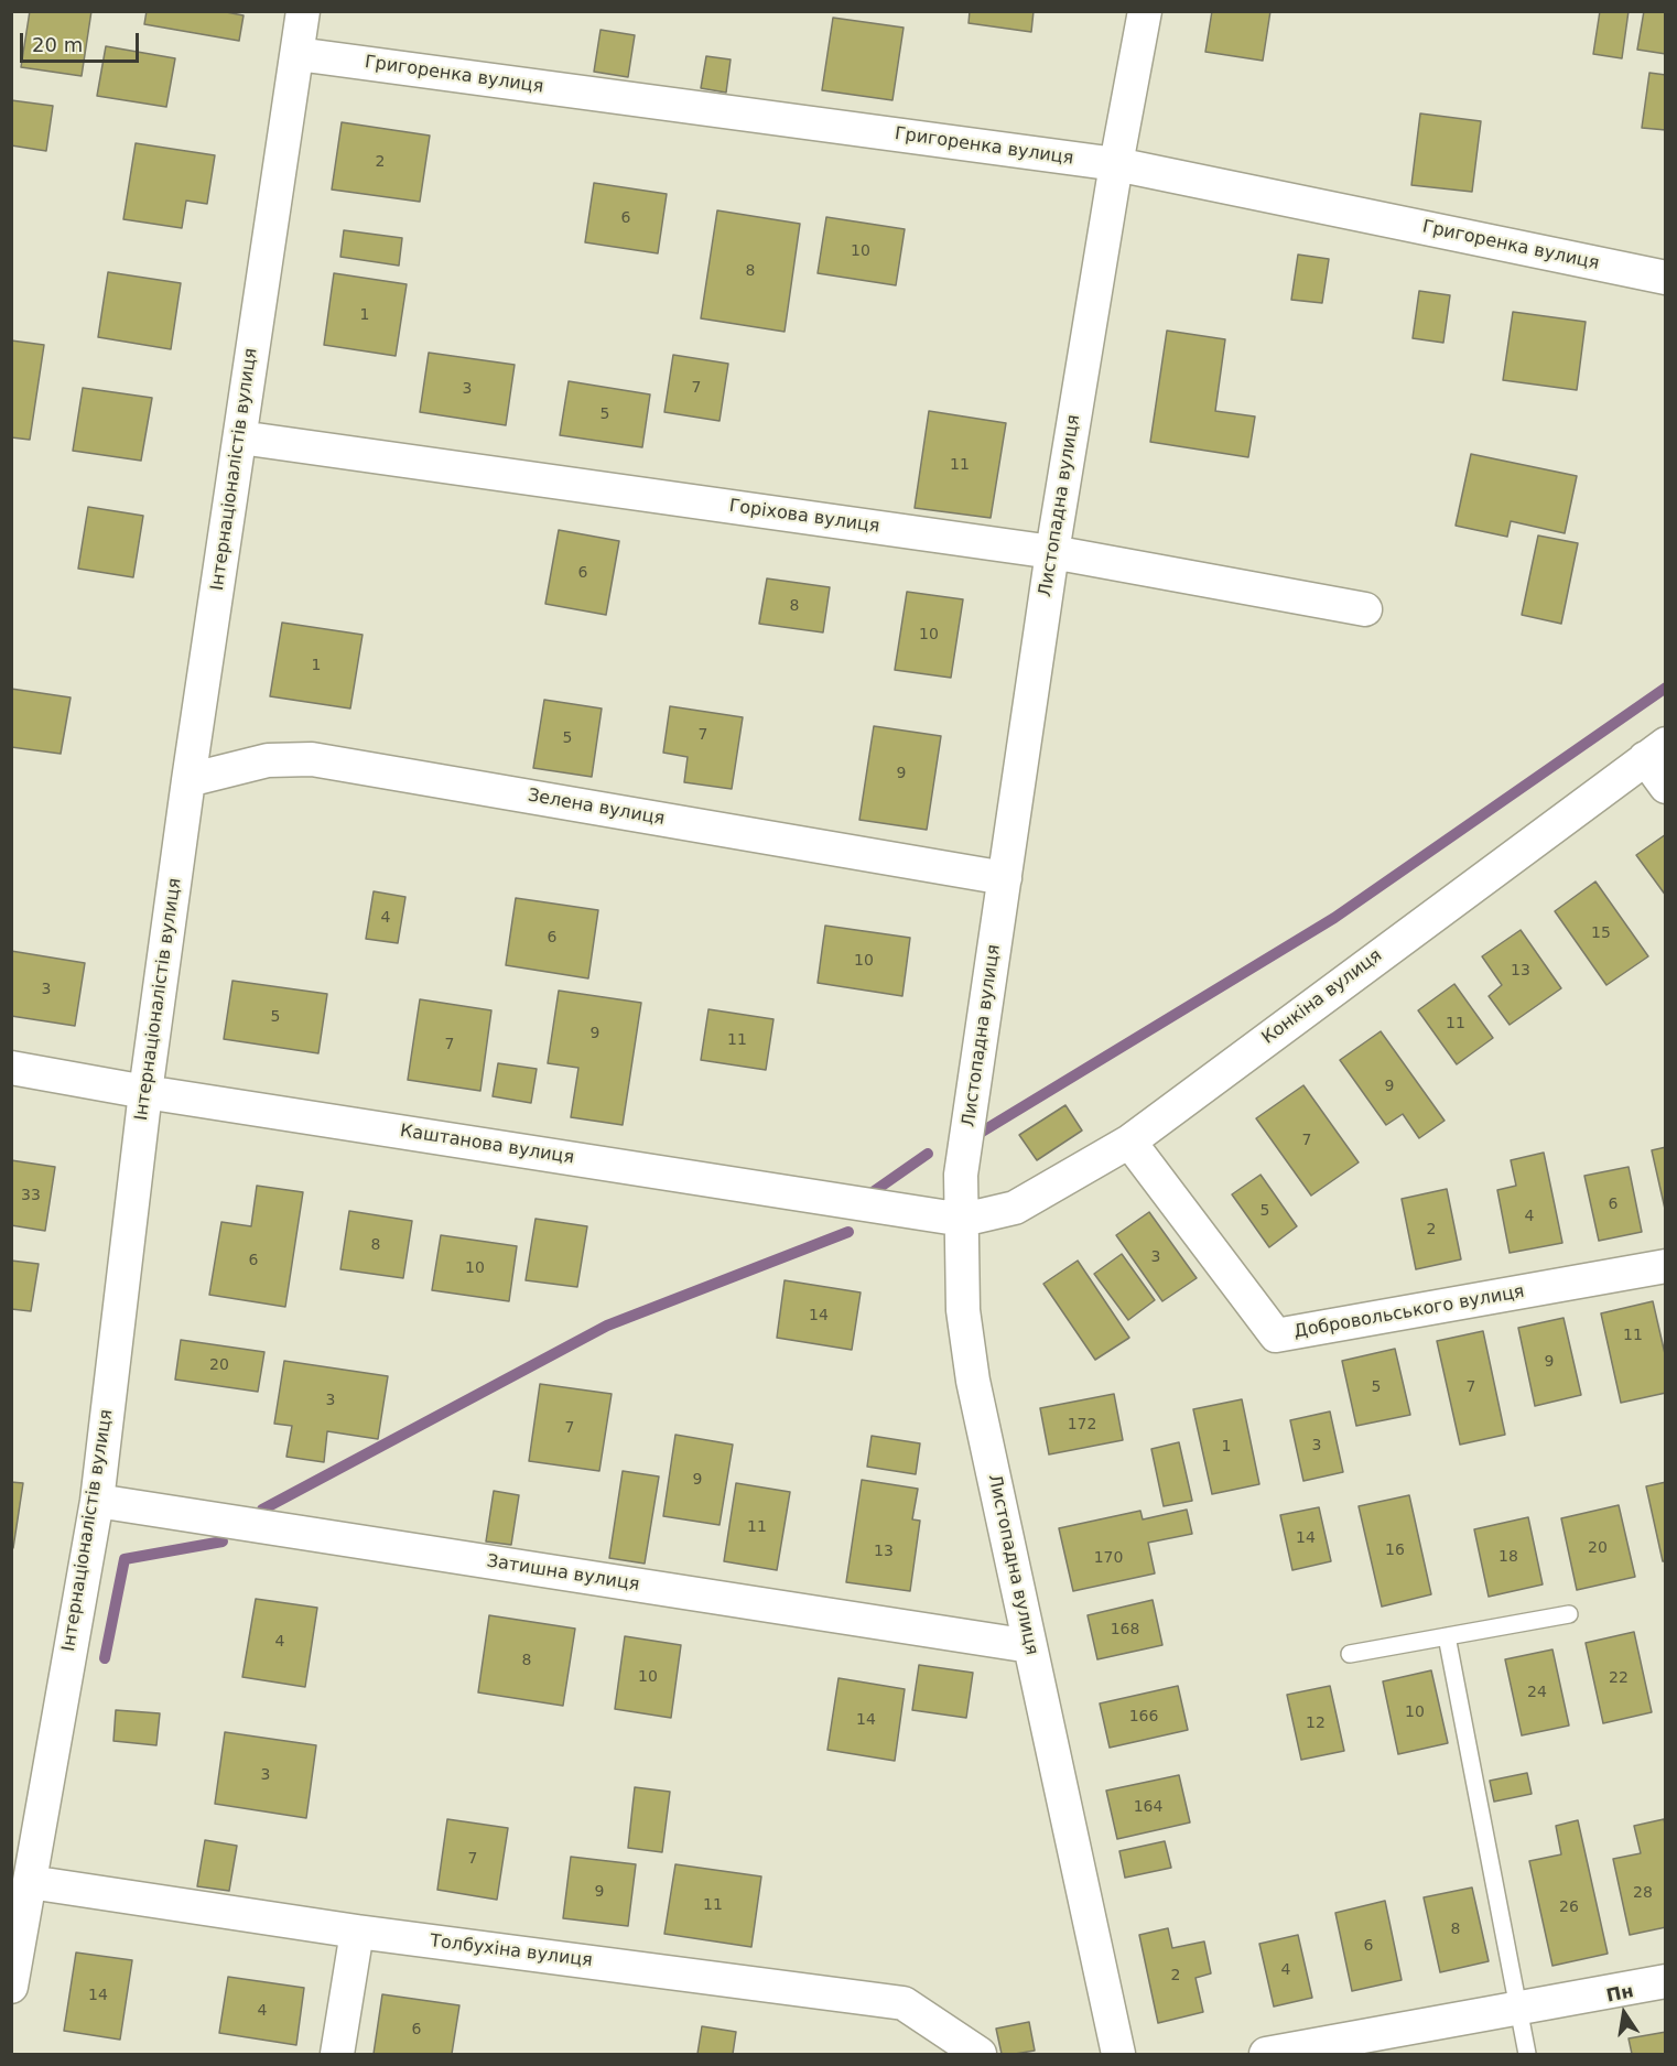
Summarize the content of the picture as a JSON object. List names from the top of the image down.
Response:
{
  "streets": {
    "street": [
      "Григоренка вулиця",
      "Інтернаціоналістів вулиця",
      "Листопадна вулиця",
      "Горіхова вулиця",
      "Зелена вулиця",
      "Конкіна вулиця",
      "Каштанова вулиця",
      "Добровольського вулиця",
      "Затишна вулиця",
      "Толбухіна вулиця"
    ]
  },
  "crossings": [
    ["Григоренка вулиця", "Інтернаціоналістів вулиця"],
    ["Григоренка вулиця", "Листопадна вулиця"],
    ["Інтернаціоналістів вулиця", "Горіхова вулиця"],
    ["Інтернаціоналістів вулиця", "Зелена вулиця"],
    ["Інтернаціоналістів вулиця", "Каштанова вулиця"],
    ["Інтернаціоналістів вулиця", "Затишна вулиця"],
    ["Інтернаціоналістів вулиця", "Толбухіна вулиця"],
    ["Листопадна вулиця", "Горіхова вулиця"],
    ["Листопадна вулиця", "Зелена вулиця"],
    ["Листопадна вулиця", "Конкіна вулиця"],
    ["Листопадна вулиця", "Каштанова вулиця"],
    ["Листопадна вулиця", "Затишна вулиця"],
    ["Конкіна вулиця", "Каштанова вулиця"],
    ["Конкіна вулиця", "Добровольського вулиця"]
  ],
  "house_numbers": [
    "2",
    "6",
    "10",
    "8",
    "1",
    "7",
    "3",
    "5",
    "11",
    "6",
    "8",
    "10",
    "1",
    "7",
    "5",
    "9",
    "4",
    "15",
    "6",
    "10",
    "13",
    "3",
    "5",
    "11",
    "9",
    "11",
    "7",
    "9",
    "7",
    "33",
    "6",
    "5",
    "4",
    "2",
    "8",
    "3",
    "6",
    "10",
    "14",
    "11",
    "9",
    "20",
    "5",
    "7",
    "3",
    "172",
    "7",
    "3",
    "1",
    "9",
    "11",
    "14",
    "20",
    "16",
    "13",
    "18",
    "170",
    "168",
    "4",
    "8",
    "10",
    "22",
    "24",
    "10",
    "166",
    "14",
    "12",
    "3",
    "164",
    "7",
    "9",
    "28",
    "11",
    "26",
    "8",
    "6",
    "4",
    "2",
    "14",
    "4",
    "6"
  ],
  "scale_bar": "20 m",
  "north": "top"
}
